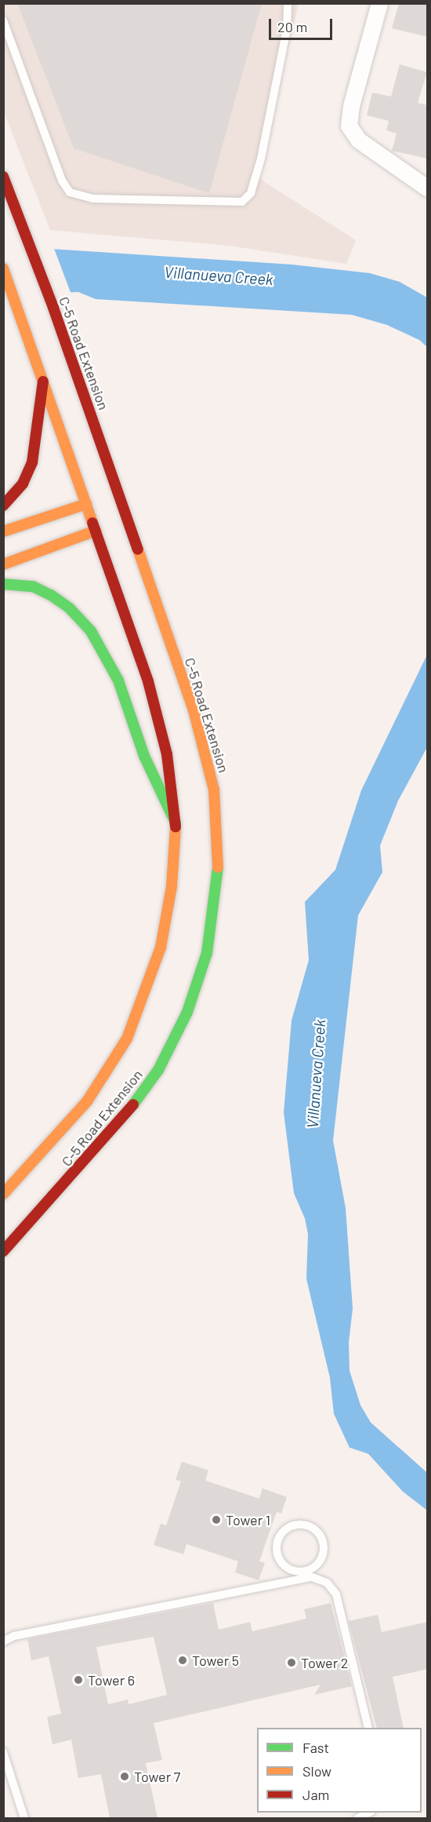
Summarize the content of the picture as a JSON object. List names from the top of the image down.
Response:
{
  "streets": {
    "main road": ["C-5 Road Extension"]
  },
  "water": ["Villanueva Creek"],
  "places": [
    "Tower 1",
    "Tower 5",
    "Tower 2",
    "Tower 6",
    "Tower 7"
  ],
  "legend": ["Fast", "Slow", "Jam"],
  "scale_bar": "20 m"
}
